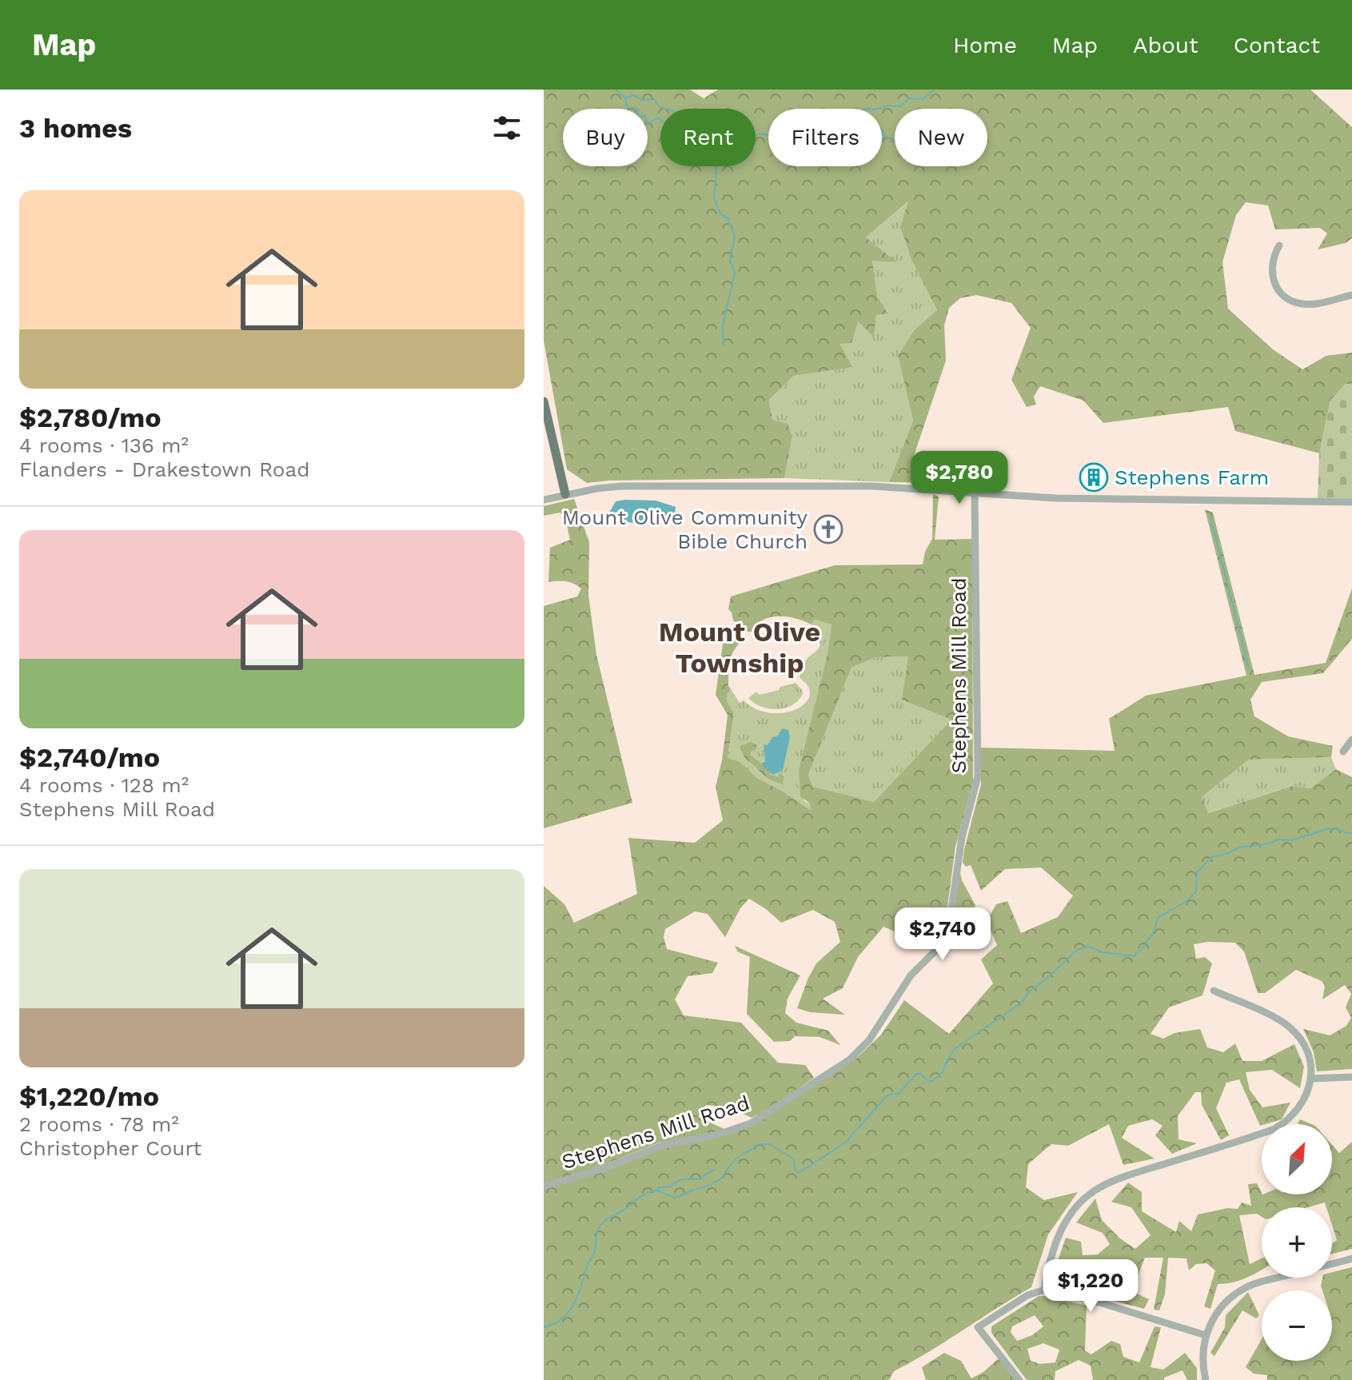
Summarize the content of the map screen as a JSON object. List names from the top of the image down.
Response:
{
  "streets": {
    "street": ["Stephens Mill Road"]
  },
  "districts": ["Mount Olive Township"],
  "places": {
    "building": ["Stephens Farm"],
    "church": ["Mount Olive Community Bible Church"]
  },
  "north": "top right",
  "page": {
    "header": "Map",
    "nav": [
      "Home",
      "Map",
      "About",
      "Contact"
    ],
    "heading": "3 homes",
    "chip": [
      "Buy",
      "Rent",
      "Filters",
      "New"
    ],
    "list": [
      {
        "name": "$2,780/mo",
        "note": "4 rooms · 136 m² · Flanders - Drakestown Road"
      },
      {
        "name": "$2,740/mo",
        "note": "4 rooms · 128 m² · Stephens Mill Road"
      },
      {
        "name": "$1,220/mo",
        "note": "2 rooms · 78 m² · Christopher Court"
      }
    ],
    "price": ["$2,780", "$2,740", "$1,220"],
    "map_buttons": ["+", "−"]
  }
}
